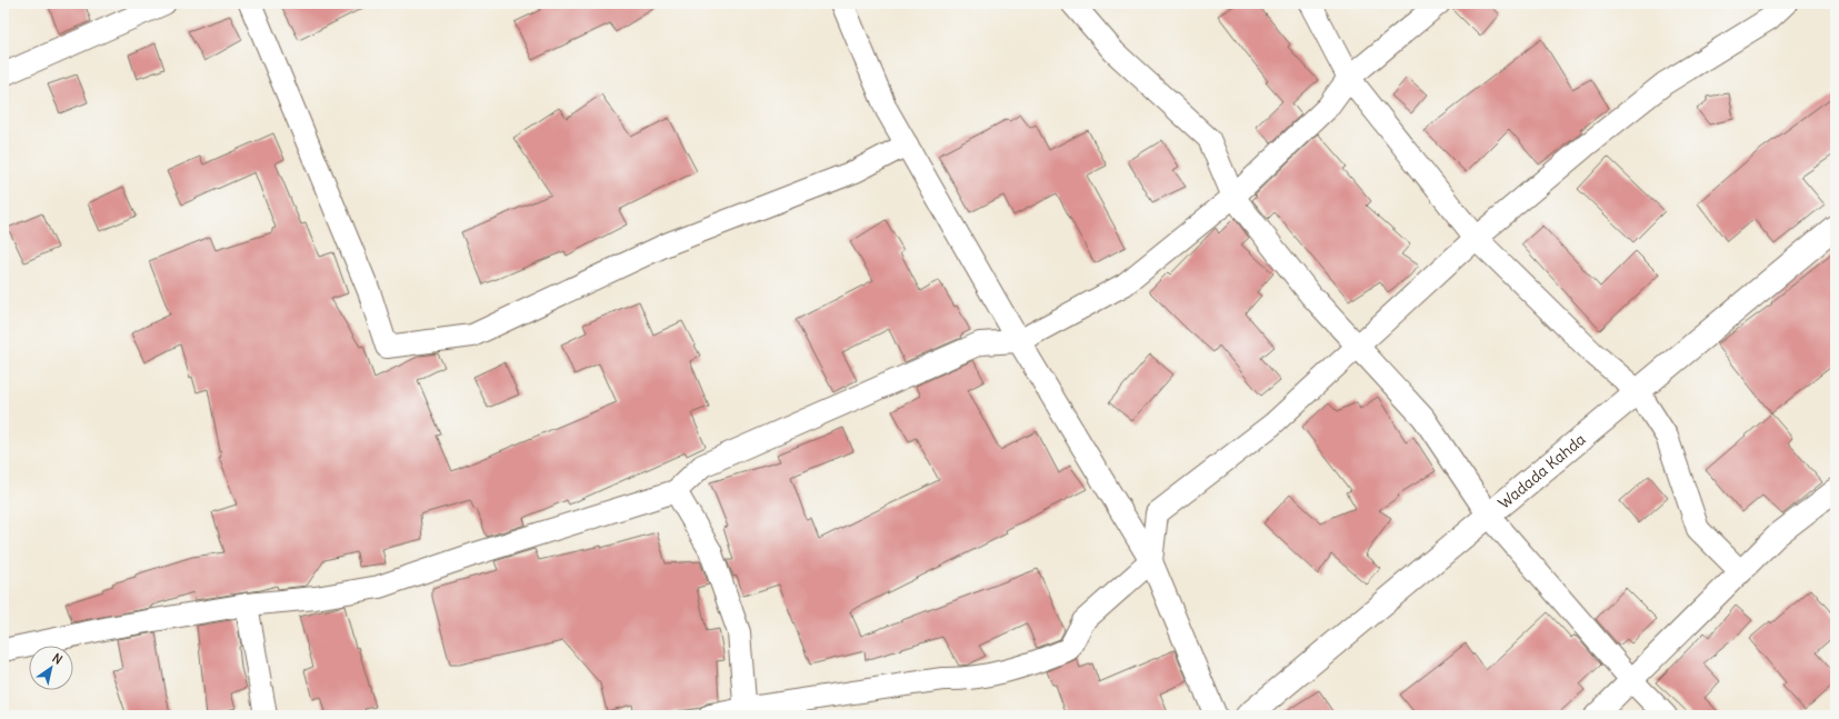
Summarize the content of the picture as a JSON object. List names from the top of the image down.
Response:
{
  "streets": {
    "main road": ["Wadada Kahda"]
  },
  "north": "top right"
}
